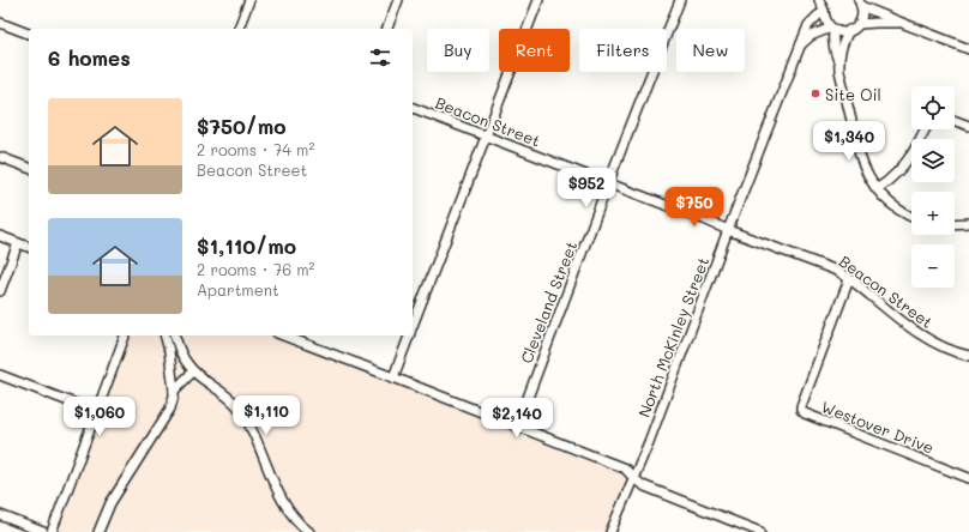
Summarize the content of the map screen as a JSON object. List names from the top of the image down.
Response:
{
  "streets": {
    "street": [
      "Beacon Street",
      "Cleveland Street",
      "North McKinley Street",
      "Westover Drive"
    ]
  },
  "crossings": [
    ["Beacon Street", "Cleveland Street"],
    ["Beacon Street", "North McKinley Street"],
    ["Beacon Street", "Westover Drive"]
  ],
  "places": ["Site Oil"],
  "page": {
    "chip": [
      "Buy",
      "Rent",
      "Filters",
      "New"
    ],
    "heading": "6 homes",
    "map_buttons": ["+", "−"],
    "list": [
      {
        "name": "$750/mo",
        "note": "2 rooms · 74 m² · Beacon Street"
      },
      {
        "name": "$1,110/mo",
        "note": "2 rooms · 76 m² · Apartment"
      }
    ],
    "price": [
      "$1,340",
      "$952",
      "$750",
      "$1,110",
      "$1,060",
      "$2,140"
    ]
  }
}
